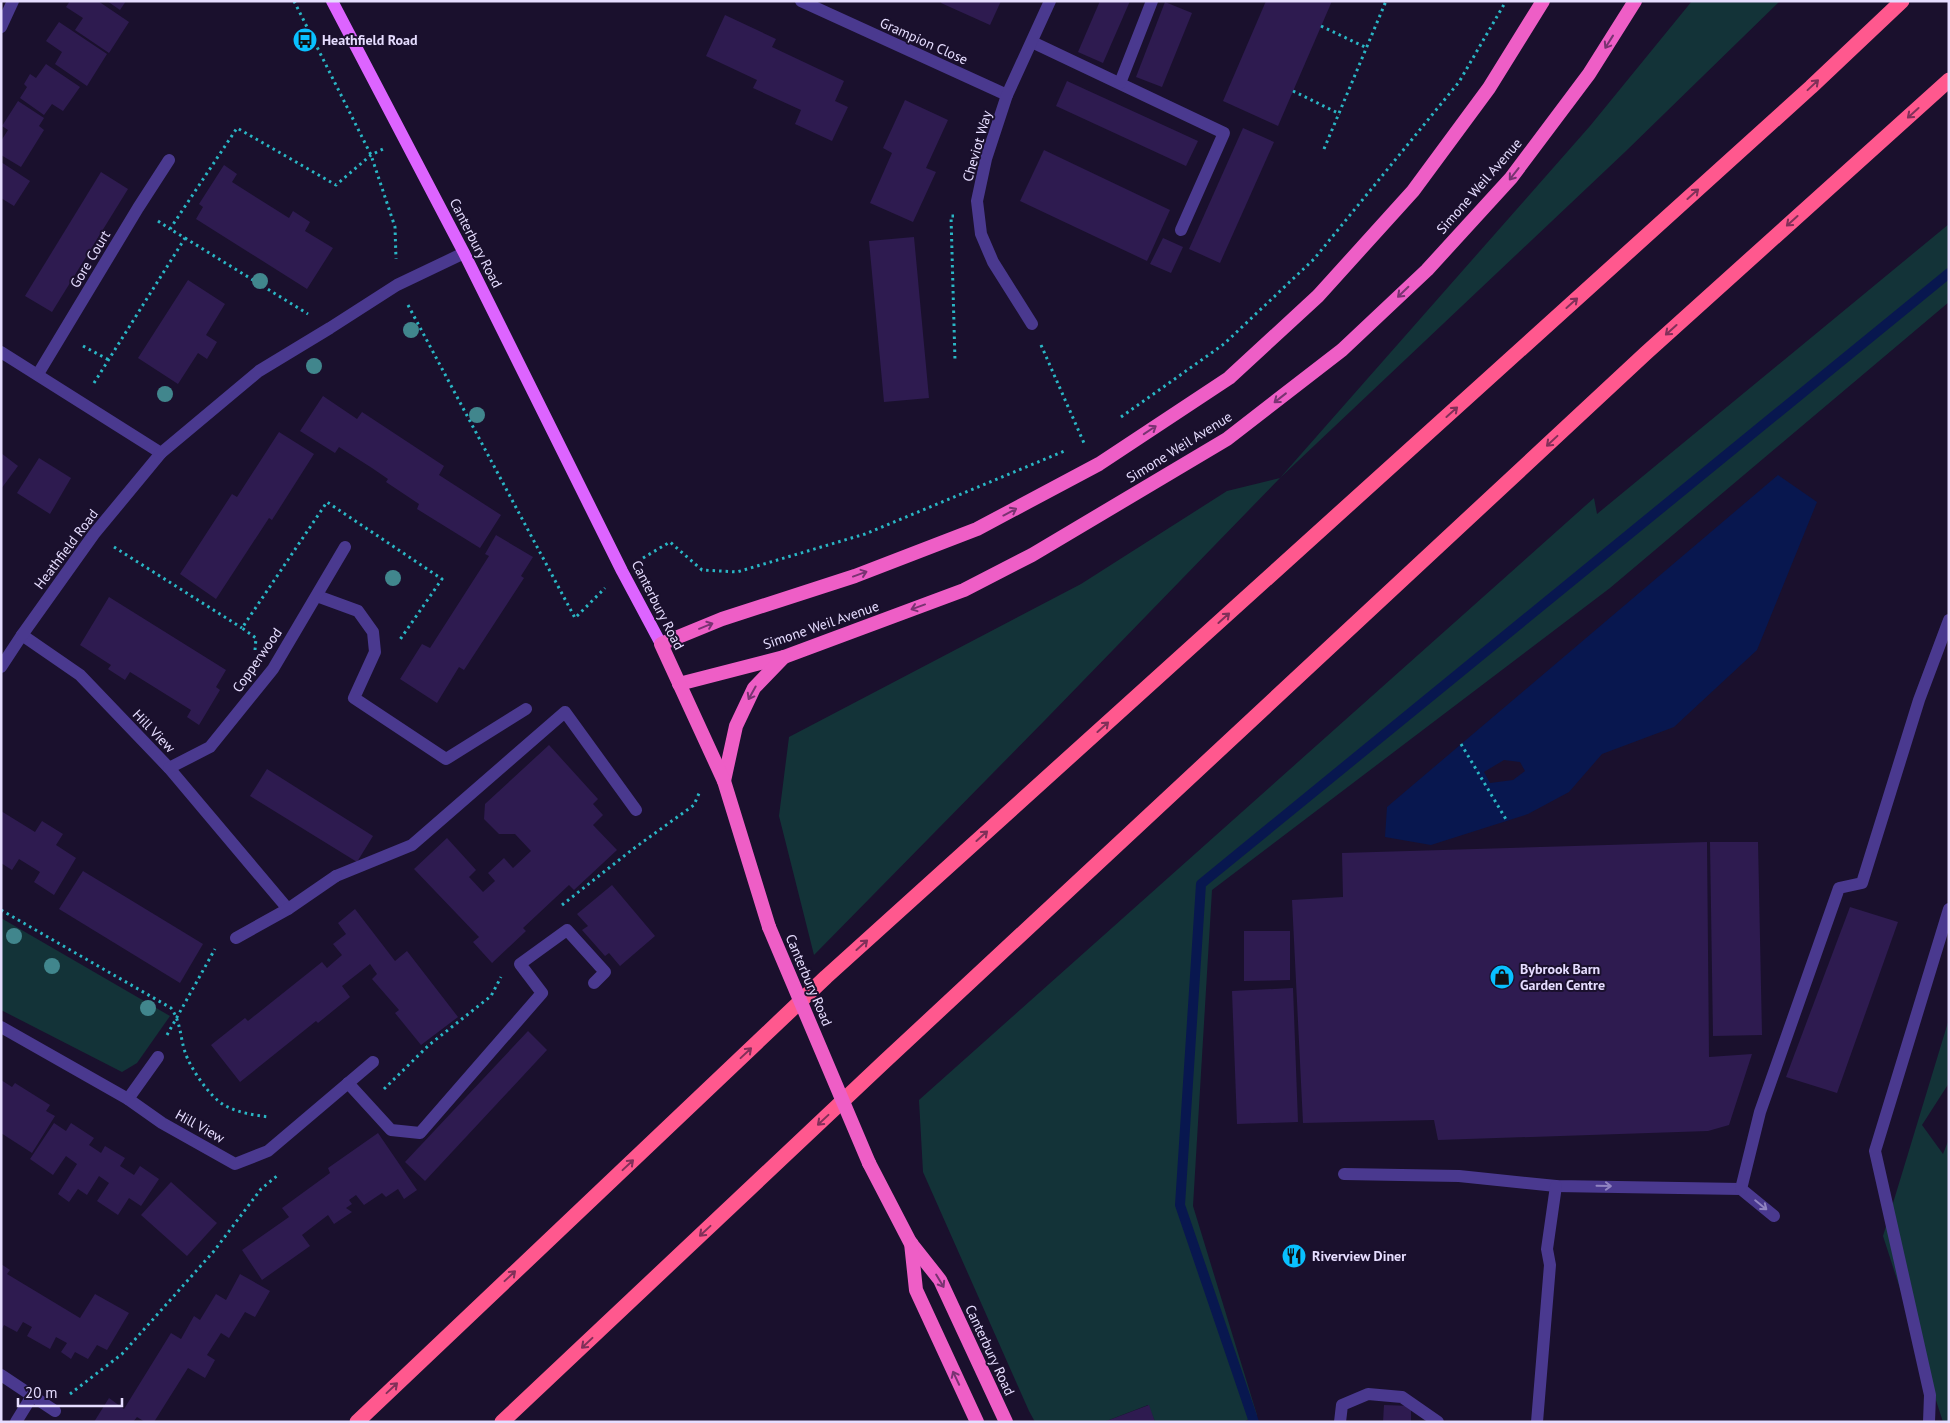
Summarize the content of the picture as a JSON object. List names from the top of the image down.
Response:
{
  "streets": {
    "highway": ["Simone Weil Avenue", "Canterbury Road"],
    "street": [
      "Grampion Close",
      "Cheviot Way",
      "Gore Court",
      "Heathfield Road",
      "Copperwood",
      "Hill View"
    ]
  },
  "crossings": [
    ["Grampion Close", "Cheviot Way"],
    ["Simone Weil Avenue", "Canterbury Road"],
    ["Canterbury Road", "Heathfield Road"],
    ["Heathfield Road", "Hill View"],
    ["Copperwood", "Hill View"]
  ],
  "places": {
    "bus stop": ["Heathfield Road"],
    "shop": ["Bybrook Barn Garden Centre"],
    "restaurant": ["Riverview Diner"]
  },
  "scale_bar": "20 m"
}
